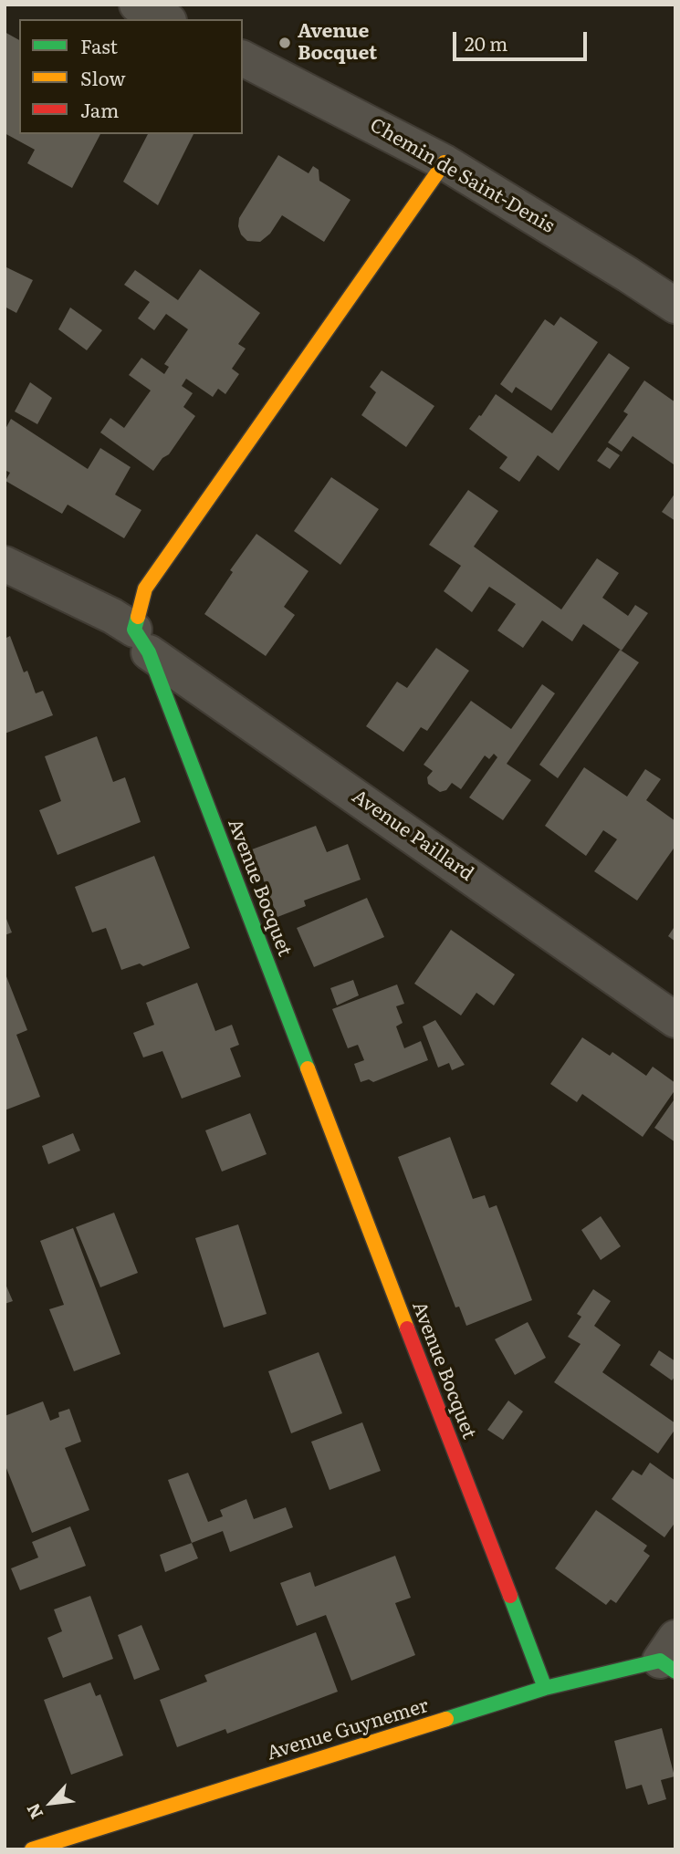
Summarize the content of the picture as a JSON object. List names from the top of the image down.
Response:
{
  "streets": {
    "street": [
      "Chemin de Saint-Denis",
      "Avenue Paillard",
      "Avenue Bocquet",
      "Avenue Guynemer"
    ]
  },
  "crossings": [
    ["Avenue Paillard", "Avenue Bocquet"],
    ["Avenue Bocquet", "Avenue Guynemer"]
  ],
  "places": ["Avenue Bocquet"],
  "legend": ["Fast", "Slow", "Jam"],
  "scale_bar": "20 m",
  "north": "bottom left"
}
